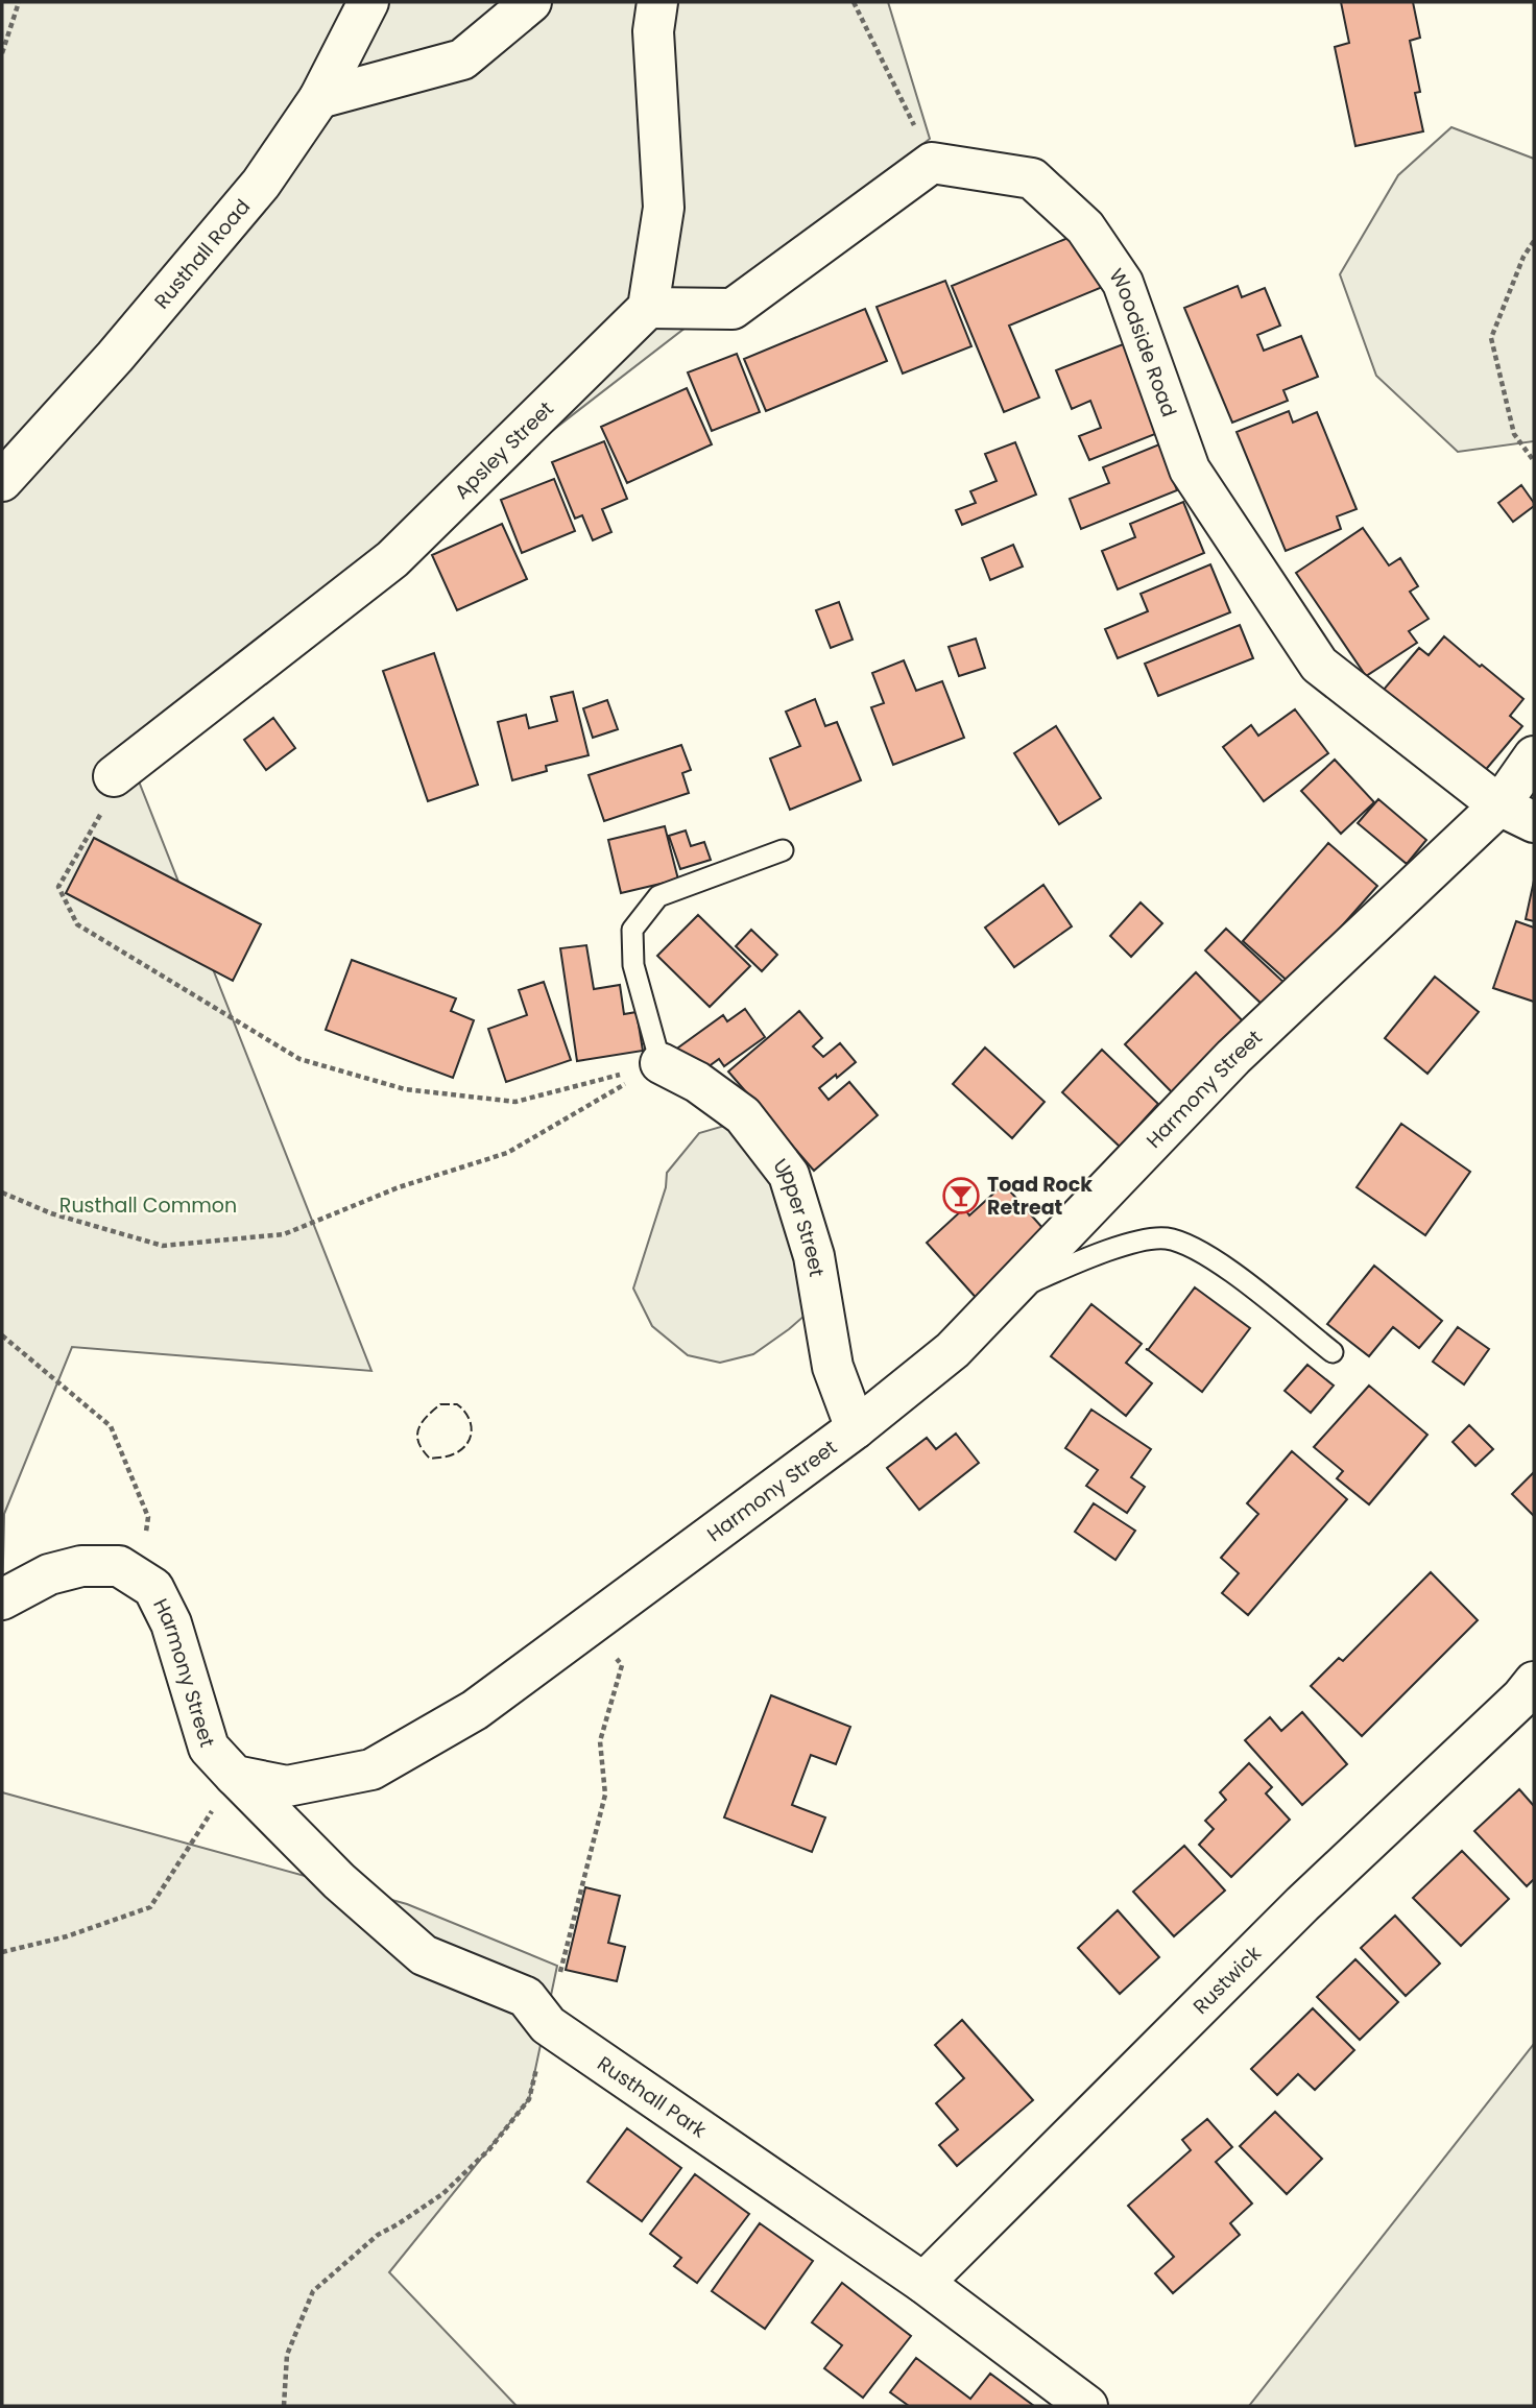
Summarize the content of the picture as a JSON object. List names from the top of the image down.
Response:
{
  "streets": {
    "street": [
      "Rusthall Road",
      "Woodside Road",
      "Apsley Street",
      "Harmony Street",
      "Upper Street",
      "Rustwick",
      "Rusthall Park"
    ]
  },
  "crossings": [
    ["Woodside Road", "Harmony Street"],
    ["Harmony Street", "Upper Street"],
    ["Harmony Street", "Rusthall Park"],
    ["Rustwick", "Rusthall Park"]
  ],
  "parks": ["Rusthall Common"],
  "places": {
    "bar": ["Toad Rock Retreat"]
  }
}
